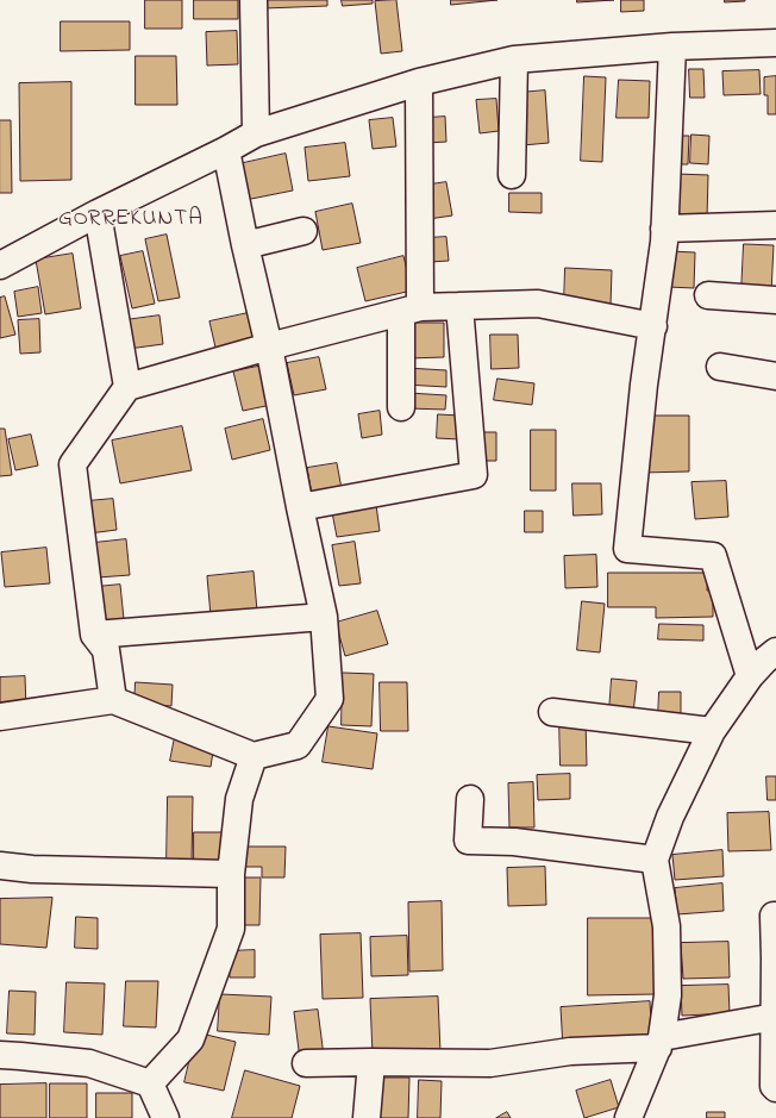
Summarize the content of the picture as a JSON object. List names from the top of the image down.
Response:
{
  "districts": ["GORREKUNTA"]
}
